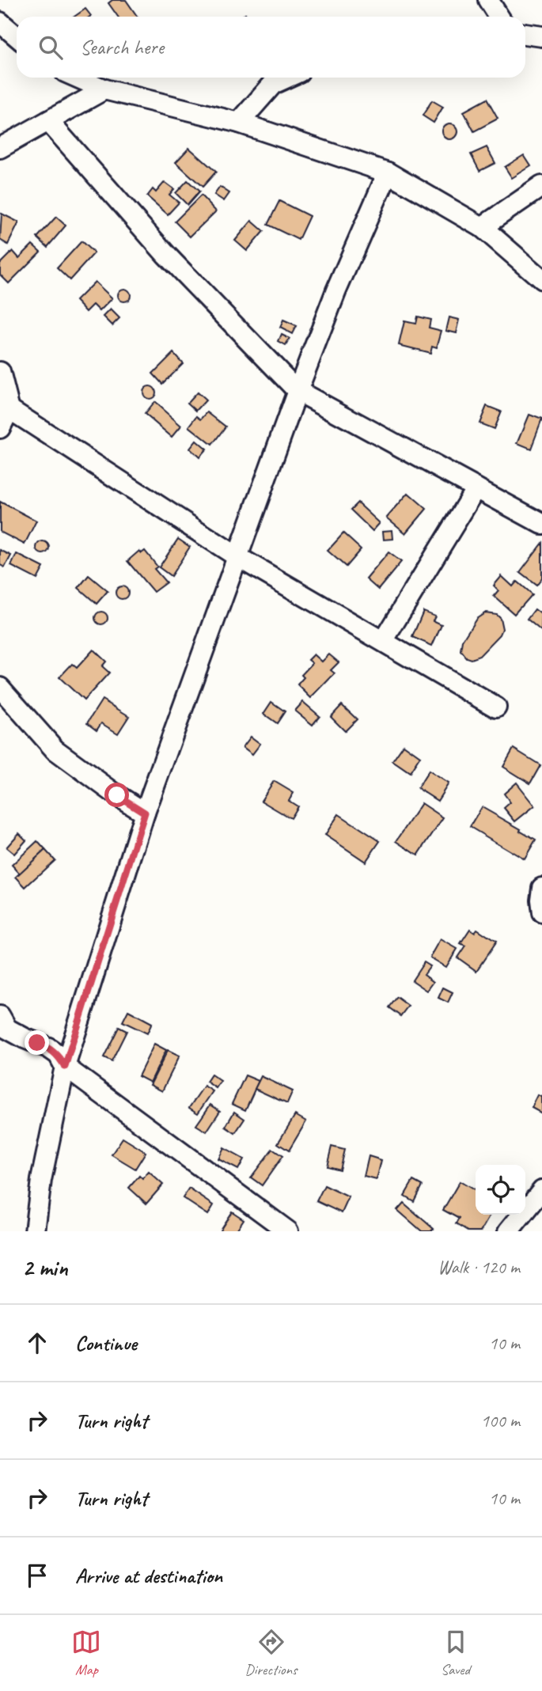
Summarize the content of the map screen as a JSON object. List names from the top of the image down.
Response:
{
  "page": {
    "search": "Search here",
    "heading": ["2 min", "Walk · 120 m"],
    "list": [
      ["Continue", "10 m"],
      ["Turn right", "100 m"],
      ["Turn right", "10 m"],
      "Arrive at destination"
    ],
    "nav": ["Map", "Directions", "Saved"]
  }
}
